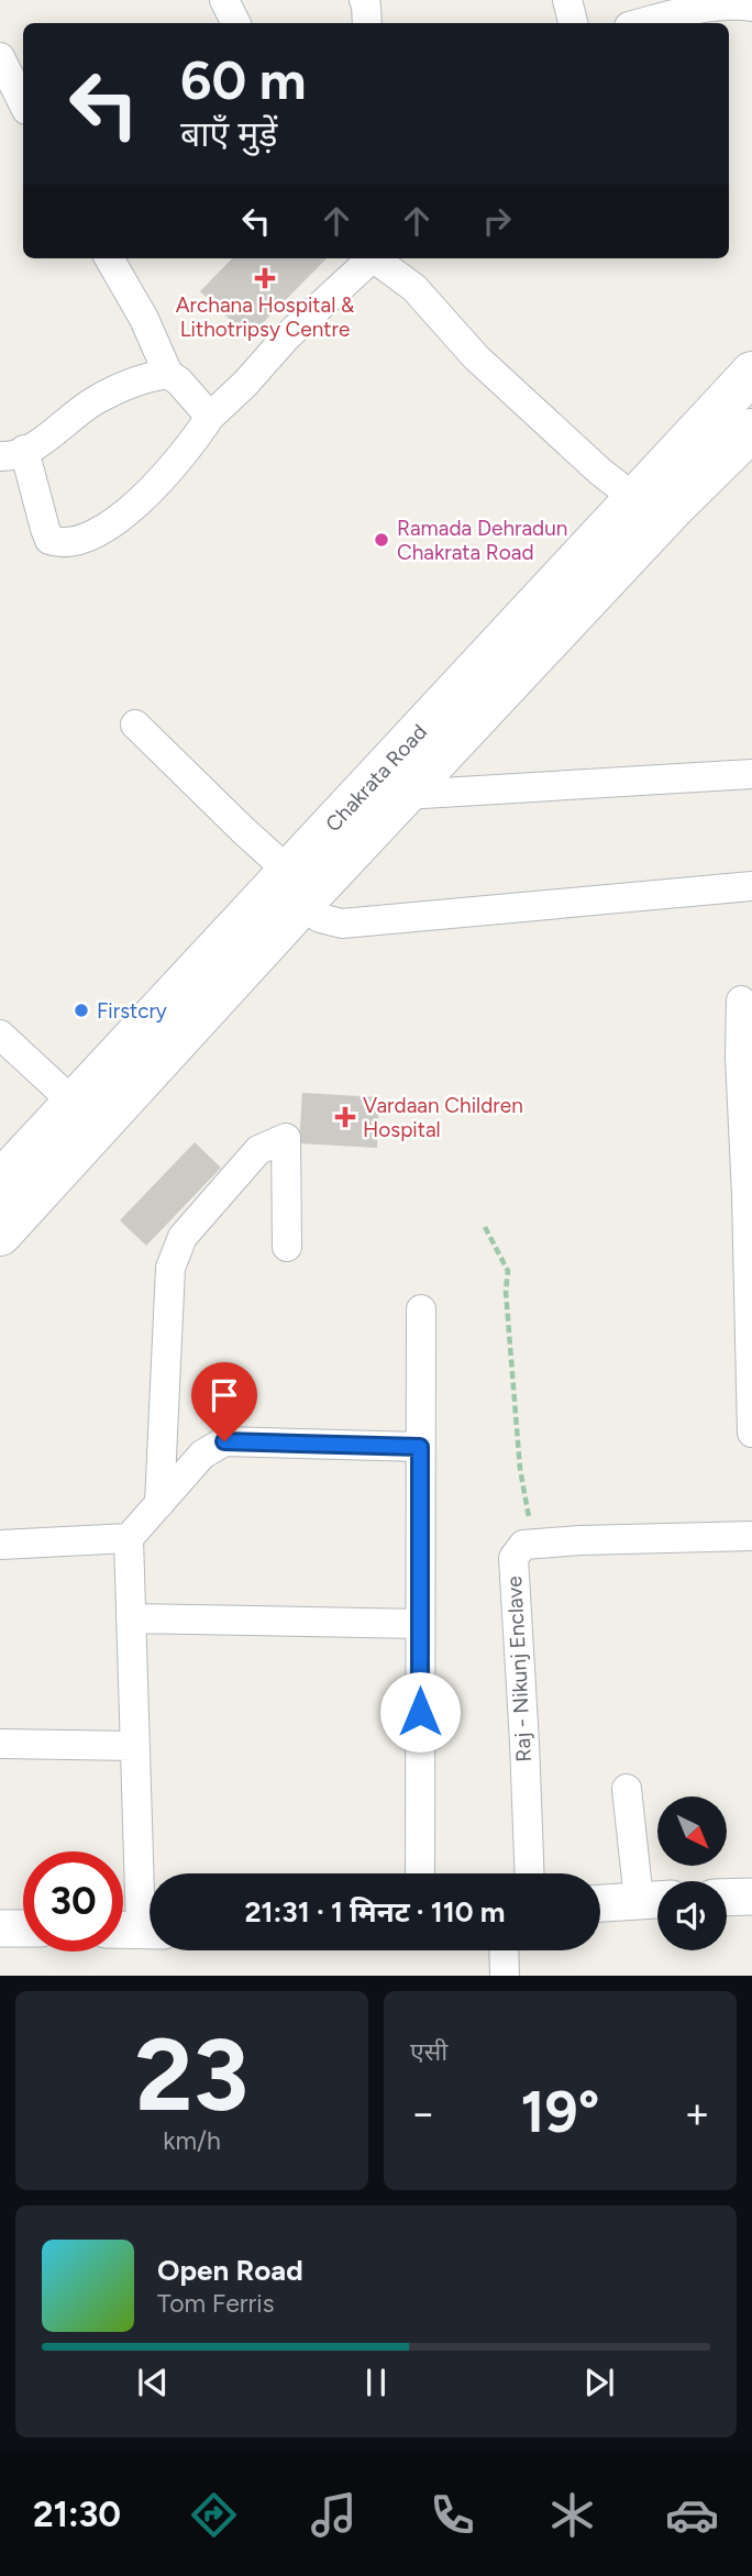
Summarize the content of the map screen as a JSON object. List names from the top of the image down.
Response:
{
  "streets": {
    "main road": ["Chakrata Road"],
    "street": ["Raj - Nikunj Enclave"]
  },
  "places": {
    "health": ["Archana Hospital & Lithotripsy Centre", "Vardaan Children Hospital"],
    "other": ["Ramada Dehradun Chakrata Road", "Firstcry"]
  },
  "north": "bottom right",
  "page": {
    "turn": ["60 m", "बाएँ मुड़ें"],
    "limit": "30",
    "trip": "21:31 · 1 मिनट · 110 m",
    "tile": [
      ["23", "km/h"],
      "एसी"
    ],
    "heat": ["−", "19°", "+"],
    "song": ["Open Road", "Tom Ferris"],
    "tabs": "21:30"
  }
}
